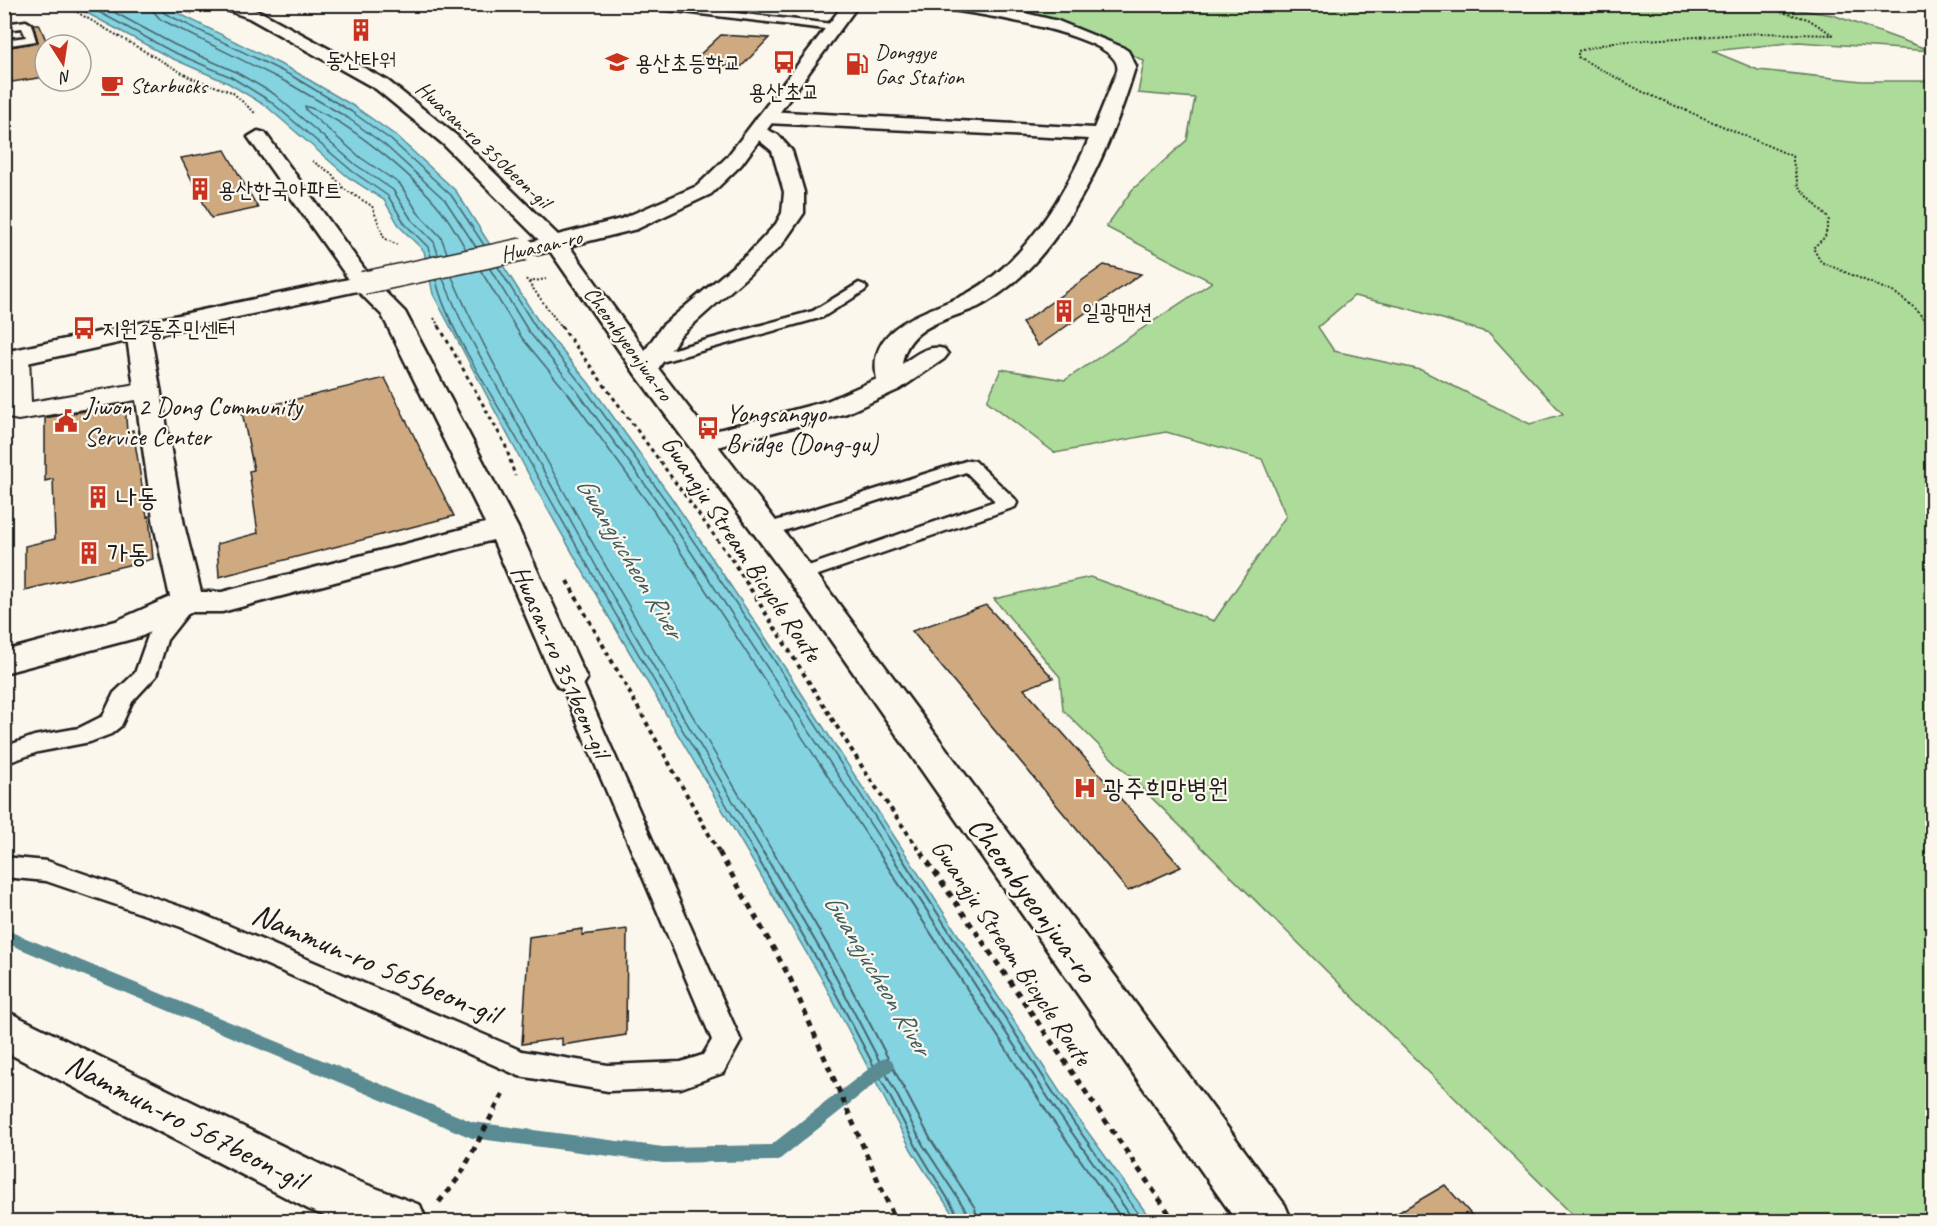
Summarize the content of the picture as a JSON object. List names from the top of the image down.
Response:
{
  "streets": {
    "street": [
      "Hwasan-ro 350beon-gil",
      "Hwasan-ro",
      "Cheonbyeonjwa-ro",
      "Hwasan-ro 351beon-gil",
      "Nammun-ro 567beon-gil"
    ],
    "lane": ["Nammun-ro 565beon-gil"],
    "path": ["Gwangju Stream Bicycle Route"]
  },
  "crossings": [
    ["Hwasan-ro 350beon-gil", "Hwasan-ro"],
    ["Hwasan-ro 350beon-gil", "Cheonbyeonjwa-ro"],
    ["Hwasan-ro", "Cheonbyeonjwa-ro"],
    ["Hwasan-ro", "Hwasan-ro 351beon-gil"],
    ["Hwasan-ro 351beon-gil", "Nammun-ro 565beon-gil"]
  ],
  "water": ["Gwangjucheon River"],
  "places": {
    "building": [
      "동산타워",
      "용산한국아파트",
      "일광맨션",
      "나동",
      "가동"
    ],
    "school or university": ["용산초등학교"],
    "bus stop": ["용산초교", "지원2동주민센터", "Yongsangyo Bridge (Dong-gu)"],
    "fuel station": ["Donggye Gas Station"],
    "cafe": ["Starbucks"],
    "public building": ["Jiwon 2 Dong Community Service Center"],
    "hospital": ["광주희망병원"]
  },
  "north": "bottom"
}
